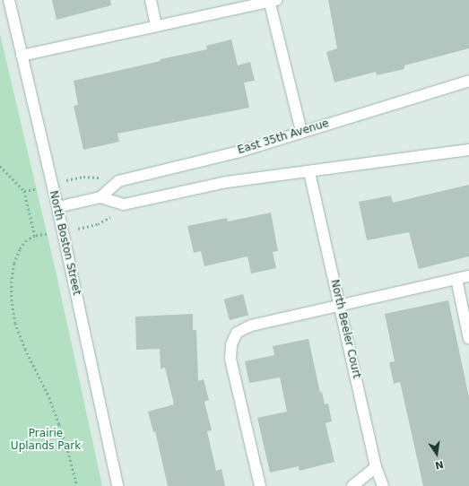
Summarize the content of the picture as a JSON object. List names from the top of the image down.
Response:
{
  "streets": {
    "street": ["East 35th Avenue", "North Boston Street", "North Beeler Court"]
  },
  "crossings": [
    ["East 35th Avenue", "North Boston Street"]
  ],
  "parks": ["Prairie Uplands Park"],
  "north": "bottom"
}
